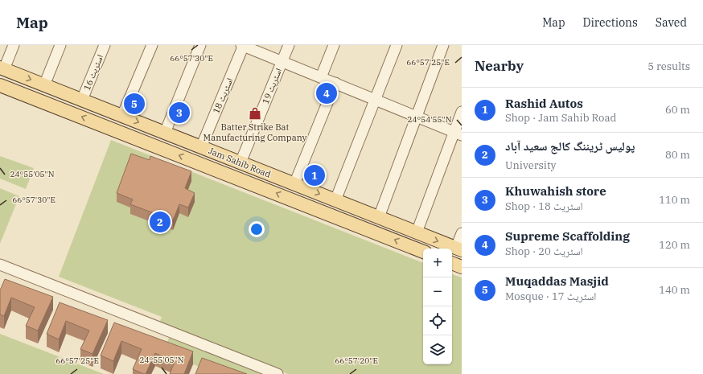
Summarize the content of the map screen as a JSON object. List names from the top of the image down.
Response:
{
  "streets": {
    "main road": ["Jam Sahib Road"],
    "street": ["اسٹریٹ 16", "اسٹریٹ 19", "اسٹریٹ 18"]
  },
  "crossings": [
    ["اسٹریٹ 16", "Jam Sahib Road"],
    ["اسٹریٹ 19", "Jam Sahib Road"],
    ["اسٹریٹ 18", "Jam Sahib Road"]
  ],
  "places": {
    "shop": ["Batter Strike Bat Manufacturing Company"]
  },
  "page": {
    "header": "Map",
    "nav": ["Map", "Directions", "Saved"],
    "heading": ["Nearby", "5 results"],
    "pins": [
      "4",
      "5",
      "3",
      "1",
      "2"
    ],
    "list": [
      {
        "mark": "1",
        "name": "Rashid Autos",
        "note": "Shop · Jam Sahib Road",
        "value": "60 m"
      },
      {
        "mark": "2",
        "name": "پولیس ٹریننگ کالج سعید آباد",
        "note": "University",
        "value": "80 m"
      },
      {
        "mark": "3",
        "name": "Khuwahish store",
        "note": "Shop · اسٹریٹ 18",
        "value": "110 m"
      },
      {
        "mark": "4",
        "name": "Supreme Scaffolding",
        "note": "Shop · اسٹریٹ 20",
        "value": "120 m"
      },
      {
        "mark": "5",
        "name": "Muqaddas Masjid",
        "note": "Mosque · اسٹریٹ 17",
        "value": "140 m"
      }
    ],
    "map_buttons": ["+", "−"]
  },
  "coordinates": [
    "66°57'30\"E",
    "66°57'25\"E",
    "24°54'55\"N",
    "24°55'05\"N",
    "66°57'20\"E"
  ]
}
